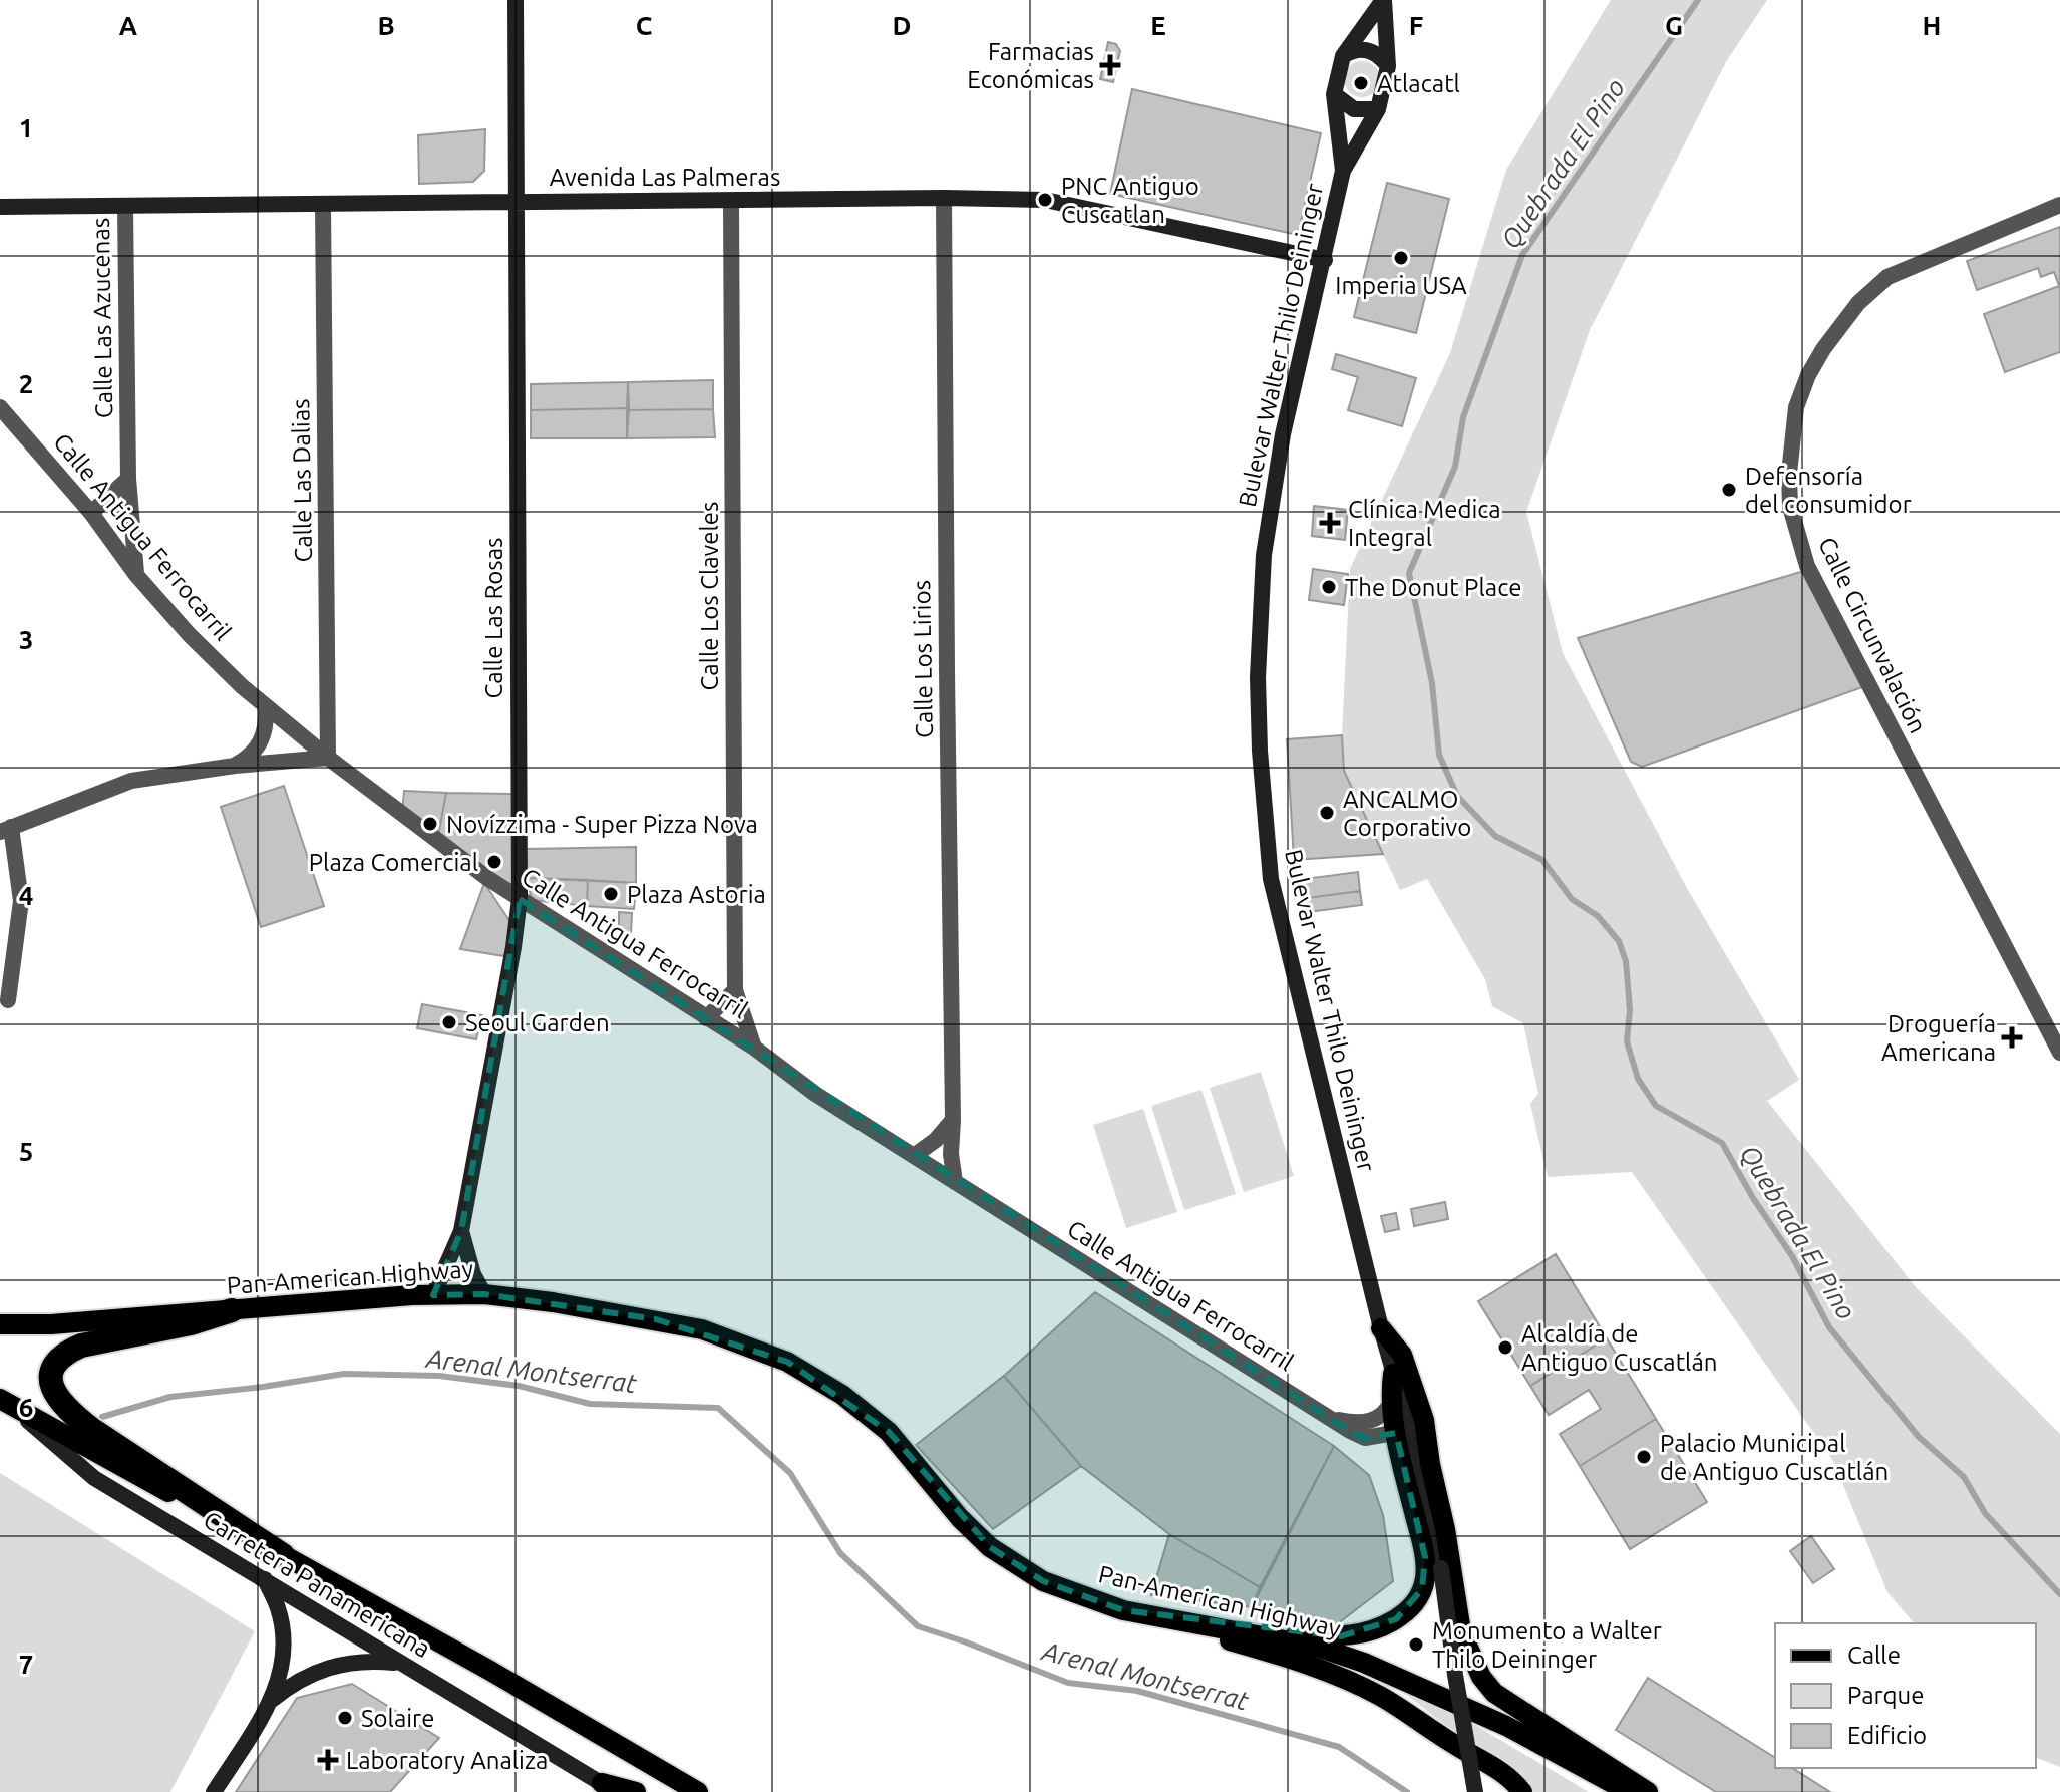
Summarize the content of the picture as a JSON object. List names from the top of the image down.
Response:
{
  "streets": {
    "main road": ["Pan-American Highway"],
    "street": [
      "Avenida Las Palmeras",
      "Calle Las Azucenas",
      "Bulevar Walter Thilo Deininger",
      "Calle Las Dalias",
      "Calle Antigua Ferrocarril",
      "Calle Los Claveles",
      "Calle Las Rosas",
      "Calle Circunvalación",
      "Calle Los Lirios",
      "Carretera Panamericana"
    ]
  },
  "crossings": [
    ["Avenida Las Palmeras", "Calle Las Azucenas"],
    ["Avenida Las Palmeras", "Bulevar Walter Thilo Deininger"],
    ["Avenida Las Palmeras", "Calle Las Dalias"],
    ["Avenida Las Palmeras", "Calle Los Claveles"],
    ["Avenida Las Palmeras", "Calle Las Rosas"],
    ["Avenida Las Palmeras", "Calle Los Lirios"],
    ["Calle Las Azucenas", "Calle Antigua Ferrocarril"],
    ["Bulevar Walter Thilo Deininger", "Calle Antigua Ferrocarril"],
    ["Calle Las Dalias", "Calle Antigua Ferrocarril"],
    ["Calle Antigua Ferrocarril", "Calle Los Claveles"],
    ["Calle Antigua Ferrocarril", "Calle Las Rosas"],
    ["Calle Antigua Ferrocarril", "Calle Los Lirios"],
    ["Calle Las Rosas", "Pan-American Highway"]
  ],
  "water": ["Quebrada El Pino", "Arenal Montserrat"],
  "places": {
    "health": [
      "Farmacias Económicas",
      "Clínica Medica Integral",
      "Droguería Americana",
      "Laboratory Analiza"
    ],
    "other": [
      "Atlacatl",
      "PNC Antiguo Cuscatlan",
      "Imperia USA",
      "Defensoría del consumidor",
      "The Donut Place",
      "ANCALMO Corporativo",
      "Novízzima - Super Pizza Nova",
      "Plaza Comercial",
      "Plaza Astoria",
      "Seoul Garden",
      "Alcaldía de Antiguo Cuscatlán",
      "Palacio Municipal de Antiguo Cuscatlán",
      "Monumento a Walter Thilo Deininger",
      "Solaire"
    ]
  },
  "legend": ["Calle", "Parque", "Edificio"],
  "grid": {
    "columns": [
      "A",
      "B",
      "C",
      "D",
      "E",
      "F",
      "G",
      "H"
    ],
    "rows": [
      "1",
      "2",
      "3",
      "4",
      "5",
      "6",
      "7"
    ]
  }
}
